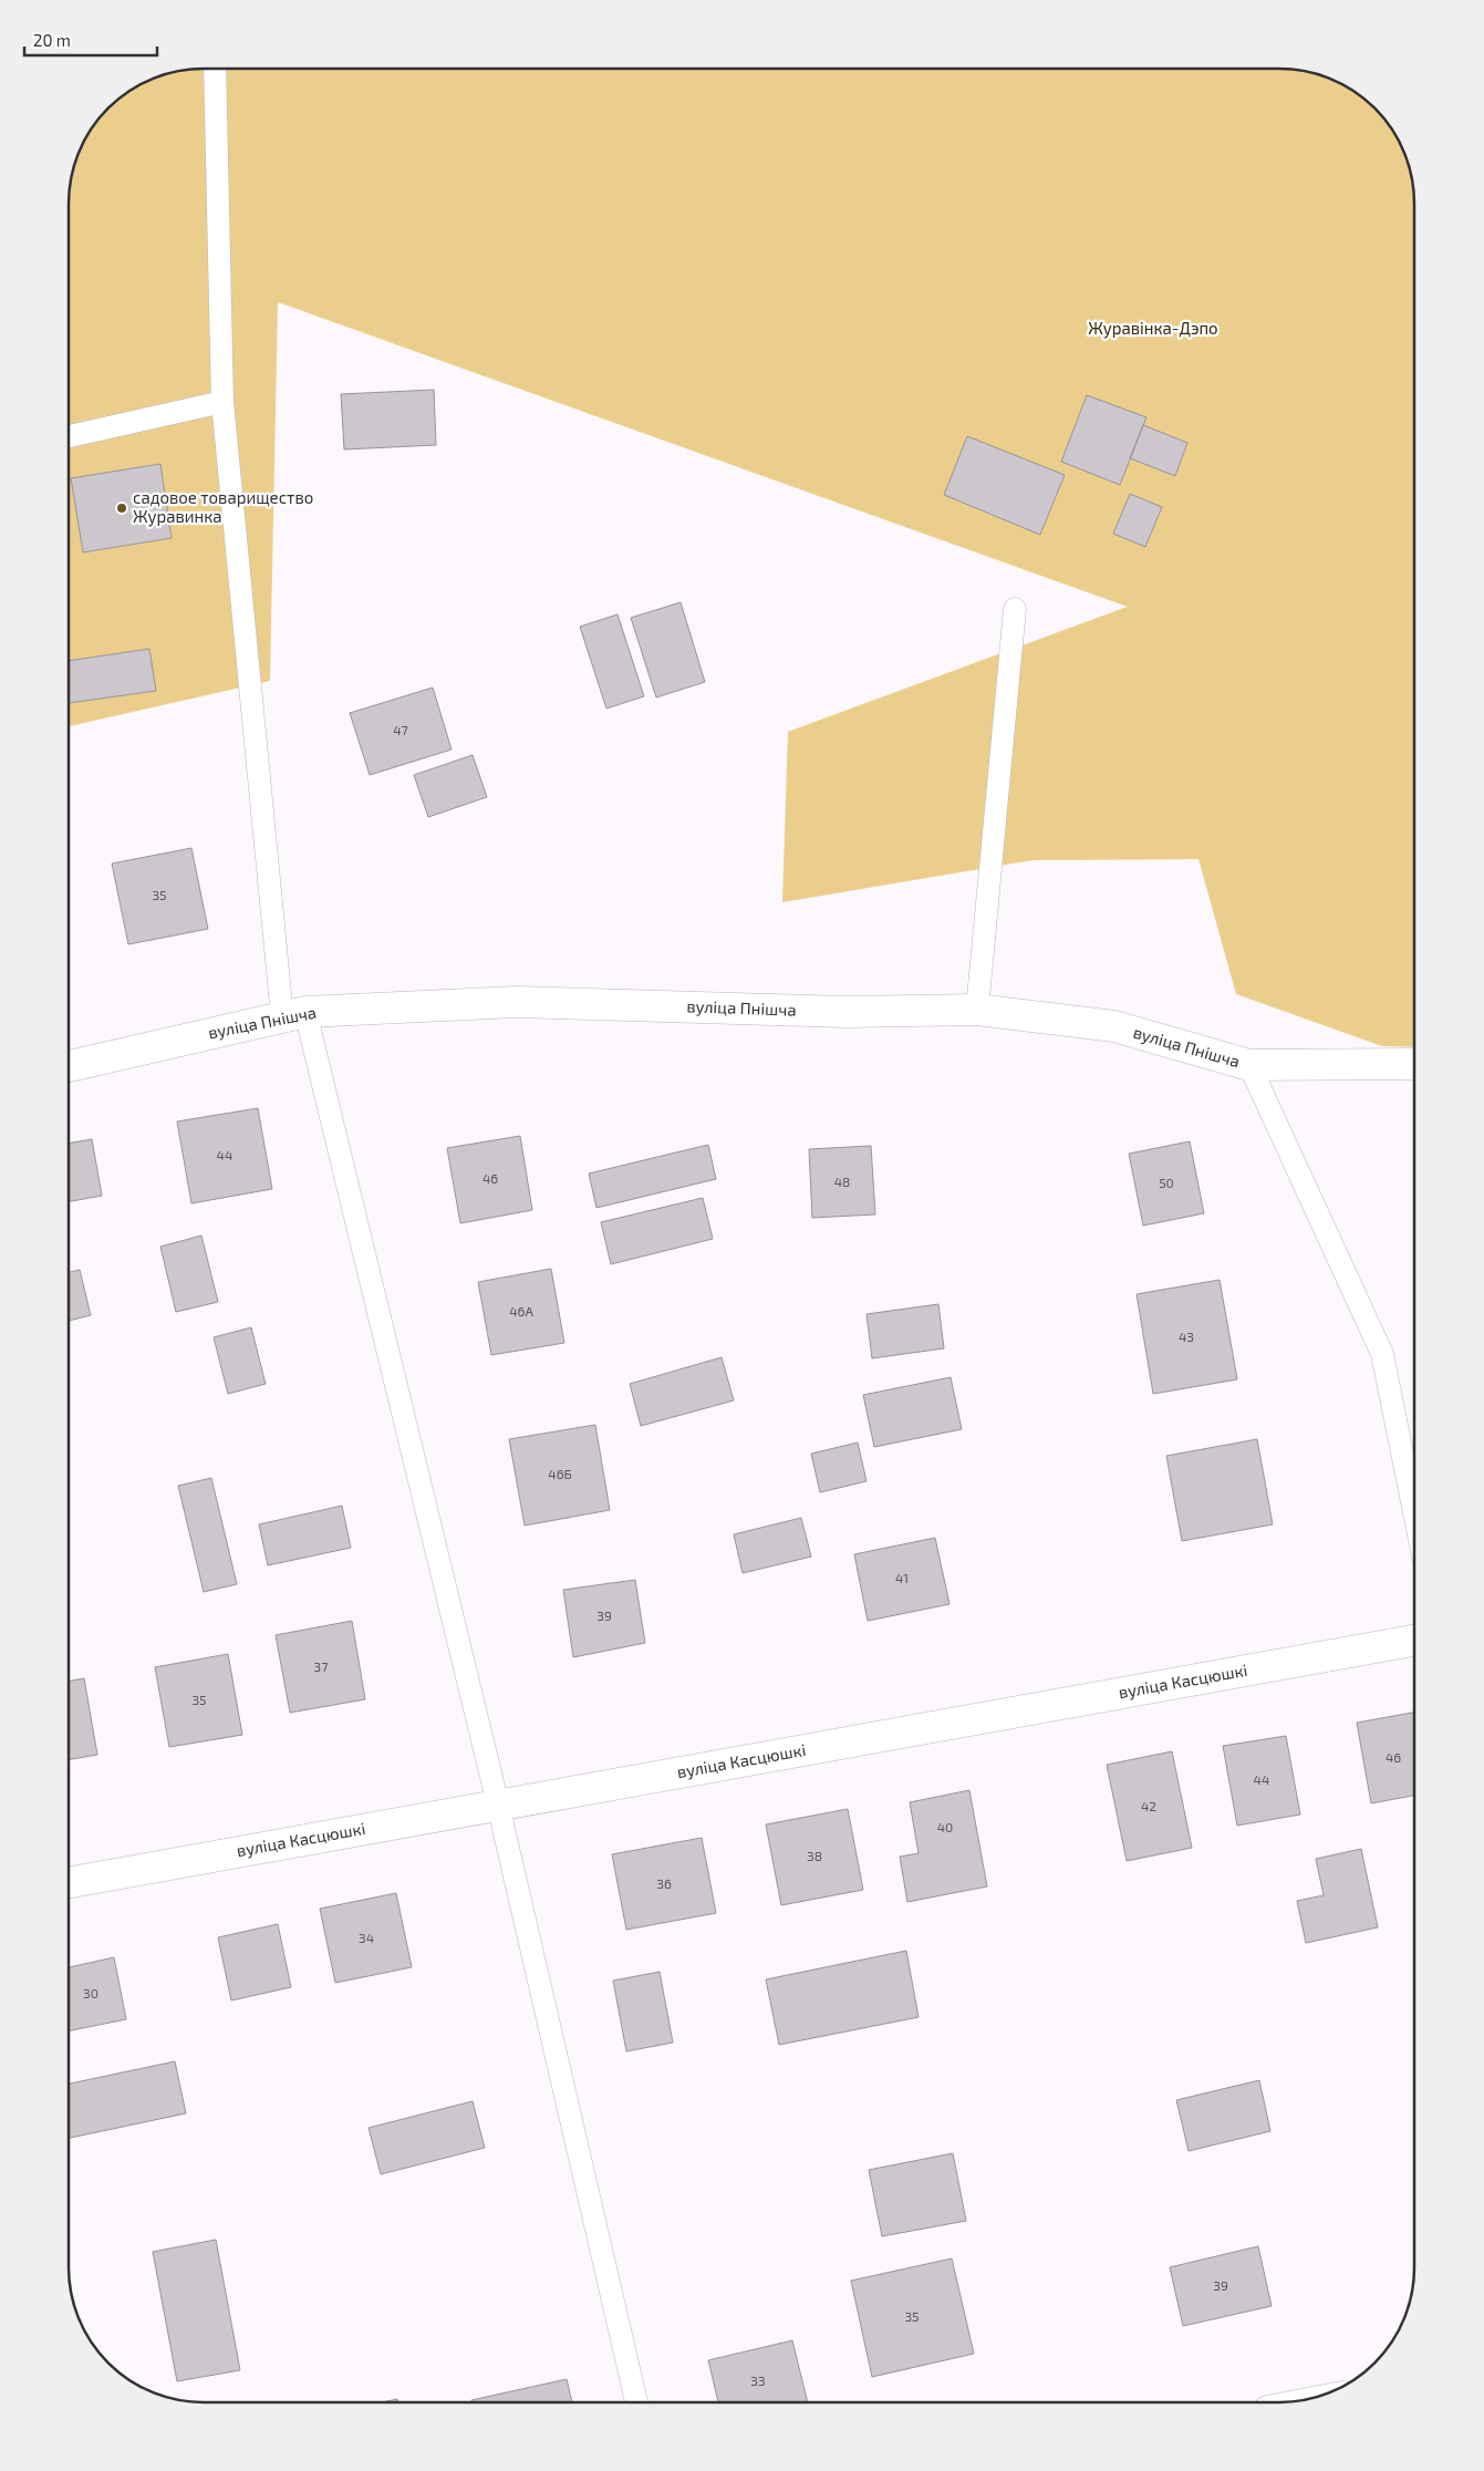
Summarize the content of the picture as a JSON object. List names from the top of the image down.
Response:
{
  "streets": {
    "street": ["вуліца Пнішча", "вуліца Касцюшкі"]
  },
  "parks": ["Журавінка-Дэпо"],
  "places": ["садовое товарищество Журавинка"],
  "house_numbers": [
    "47",
    "35",
    "44",
    "46",
    "48",
    "50",
    "46А",
    "43",
    "46Б",
    "41",
    "39",
    "37",
    "35",
    "46",
    "44",
    "42",
    "40",
    "38",
    "36",
    "34",
    "30",
    "39",
    "35",
    "33"
  ],
  "scale_bar": "20 m"
}
